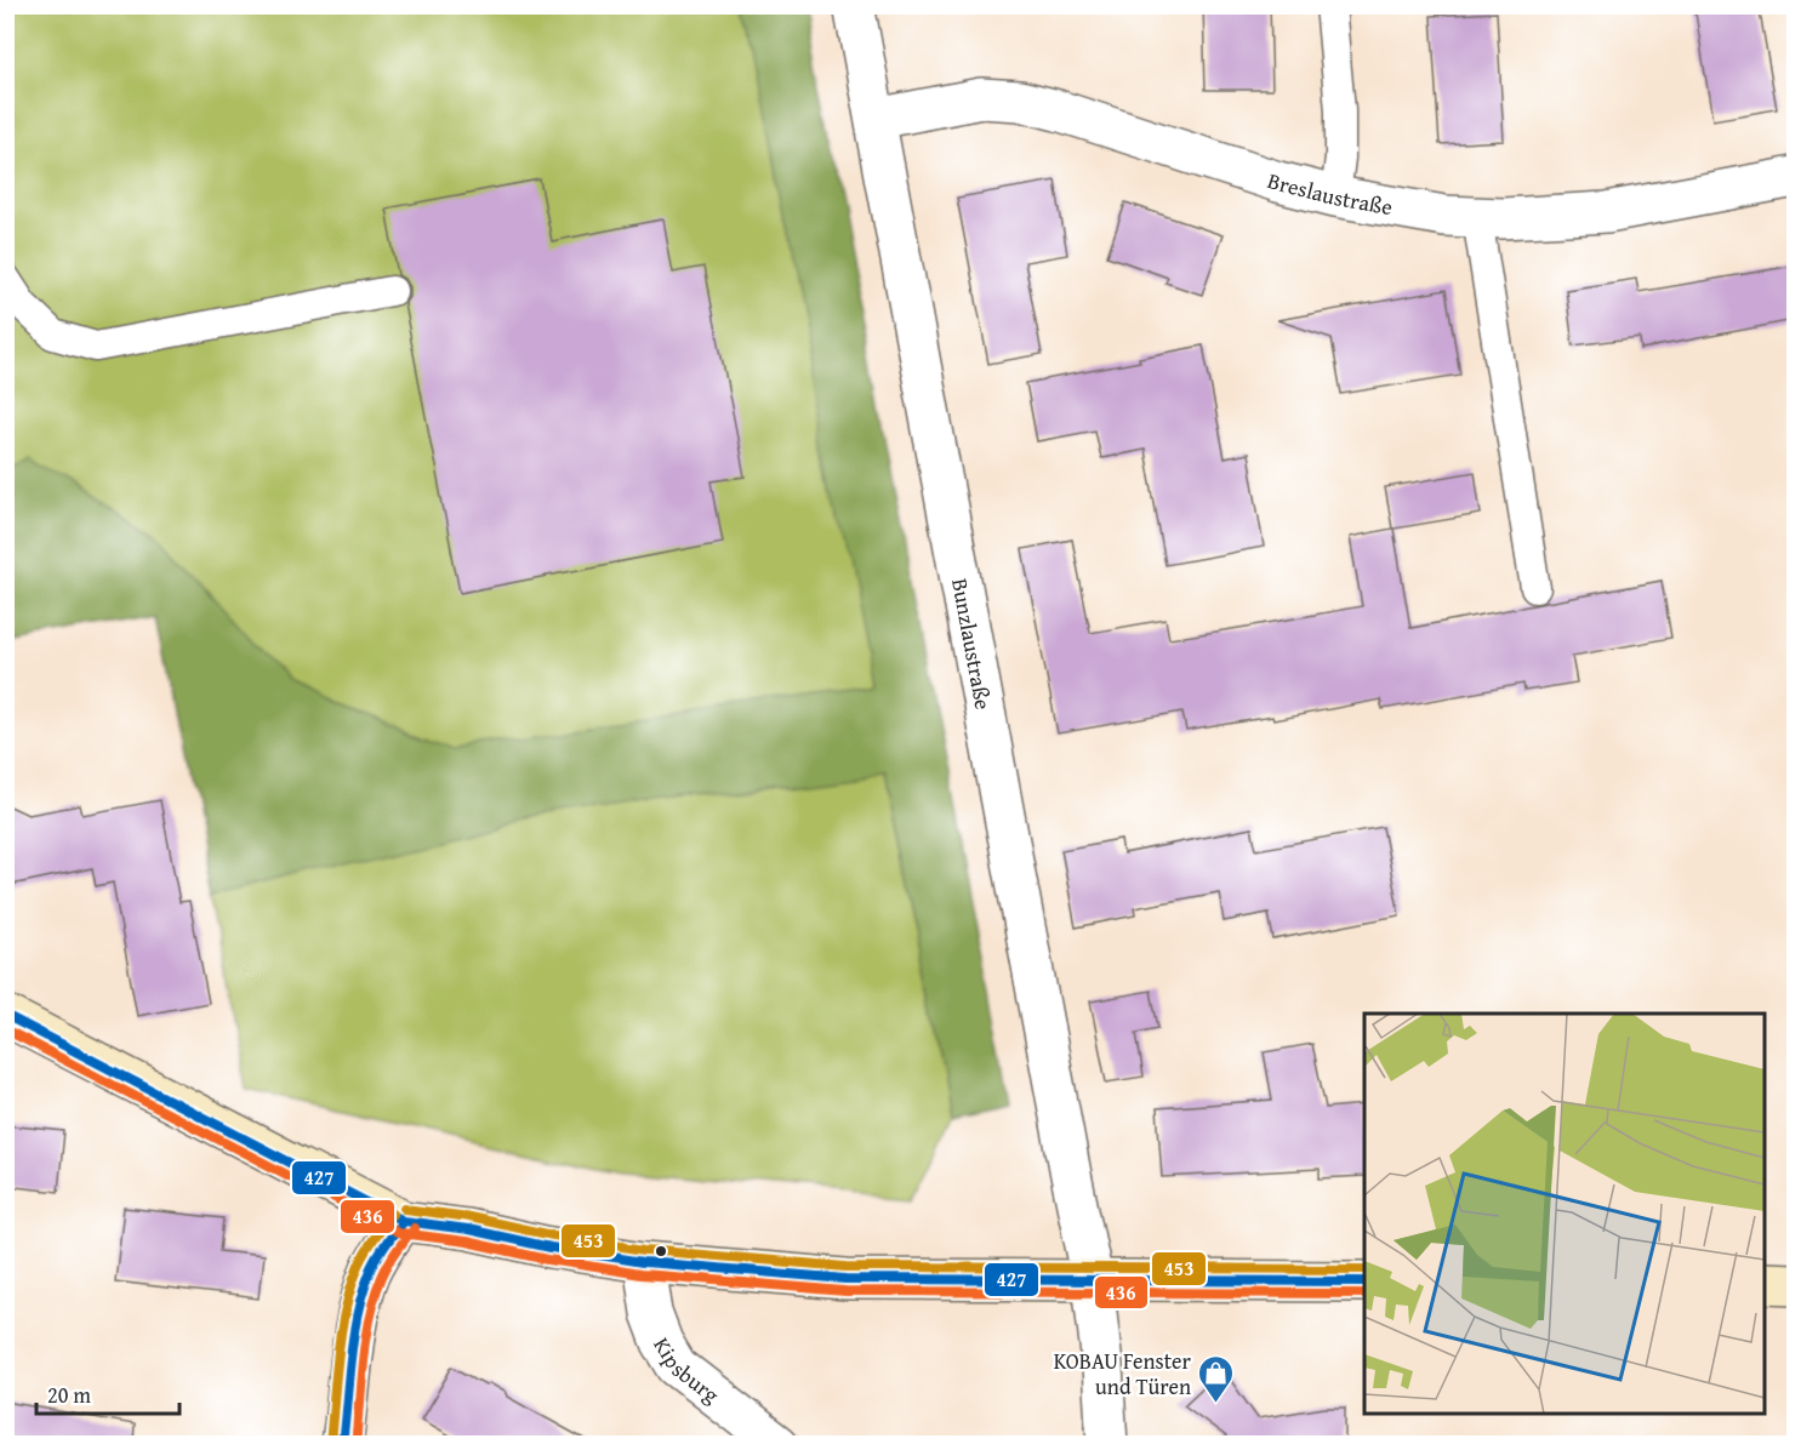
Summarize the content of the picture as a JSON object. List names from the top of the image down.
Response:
{
  "streets": {
    "street": ["Breslaustraße", "Bunzlaustraße", "Kipsburg"]
  },
  "crossings": [
    ["Breslaustraße", "Bunzlaustraße"]
  ],
  "places": {
    "shop": ["KOBAU Fenster und Türen"]
  },
  "lines": ["transit line 427", "transit line 436", "transit line 453"],
  "scale_bar": "20 m"
}
